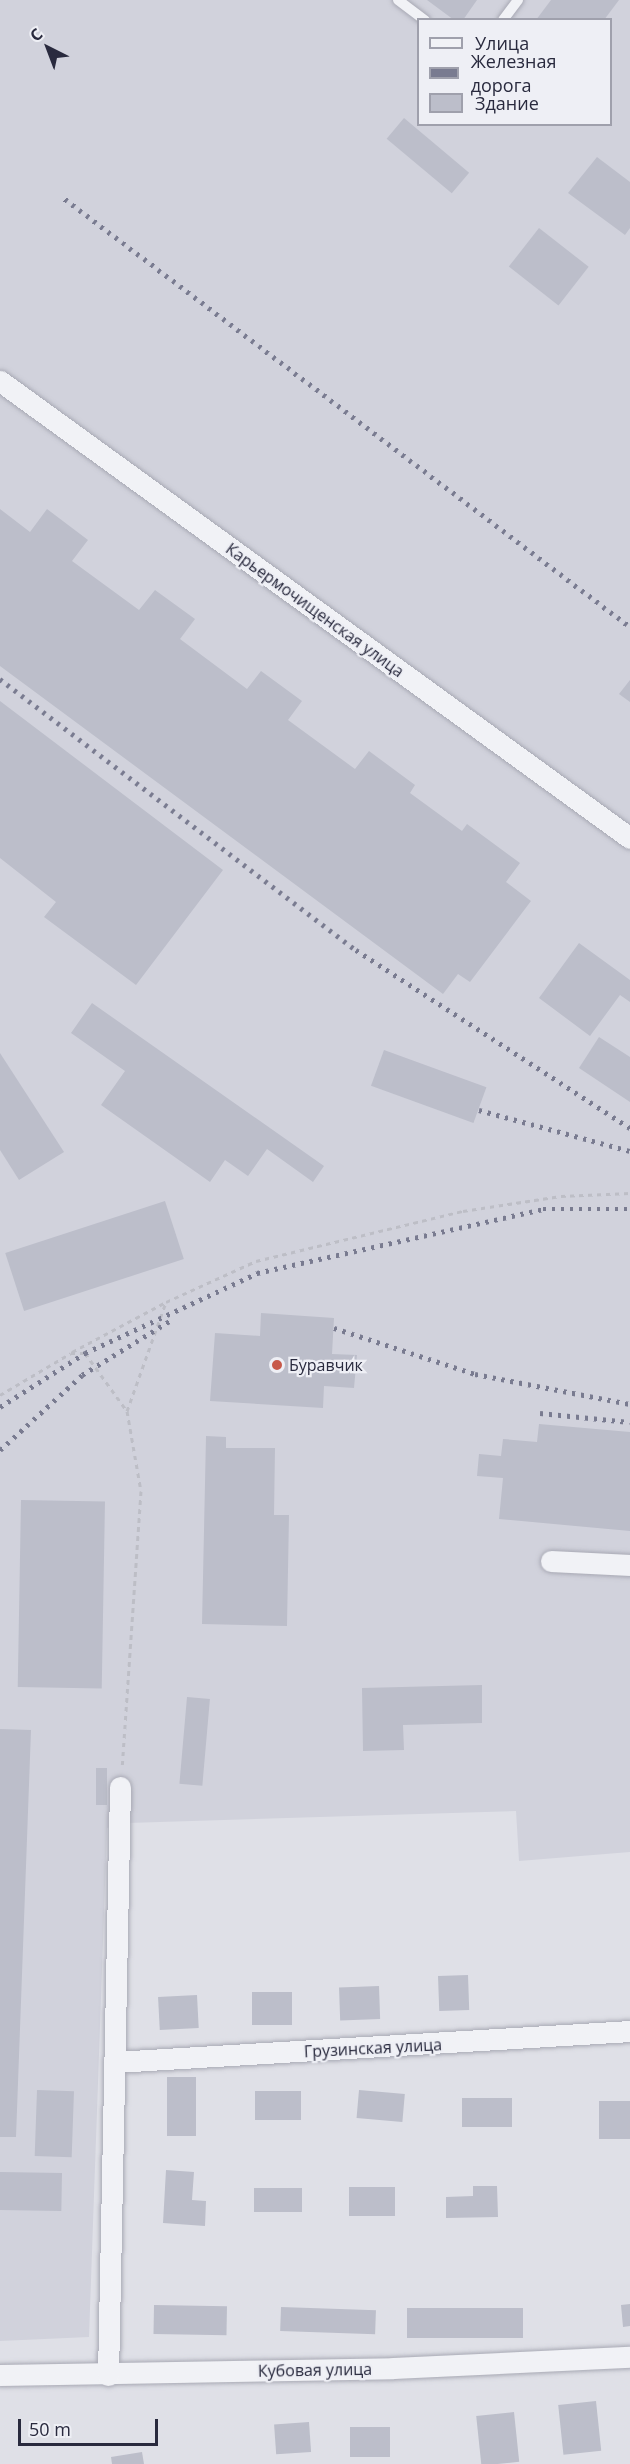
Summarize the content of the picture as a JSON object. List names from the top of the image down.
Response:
{
  "streets": {
    "street": ["Карьермочищенская улица", "Грузинская улица", "Кубовая улица"]
  },
  "places": ["Буравчик"],
  "legend": ["Улица", "Железная дорога", "Здание"],
  "scale_bar": "50 m",
  "north": "top left"
}
